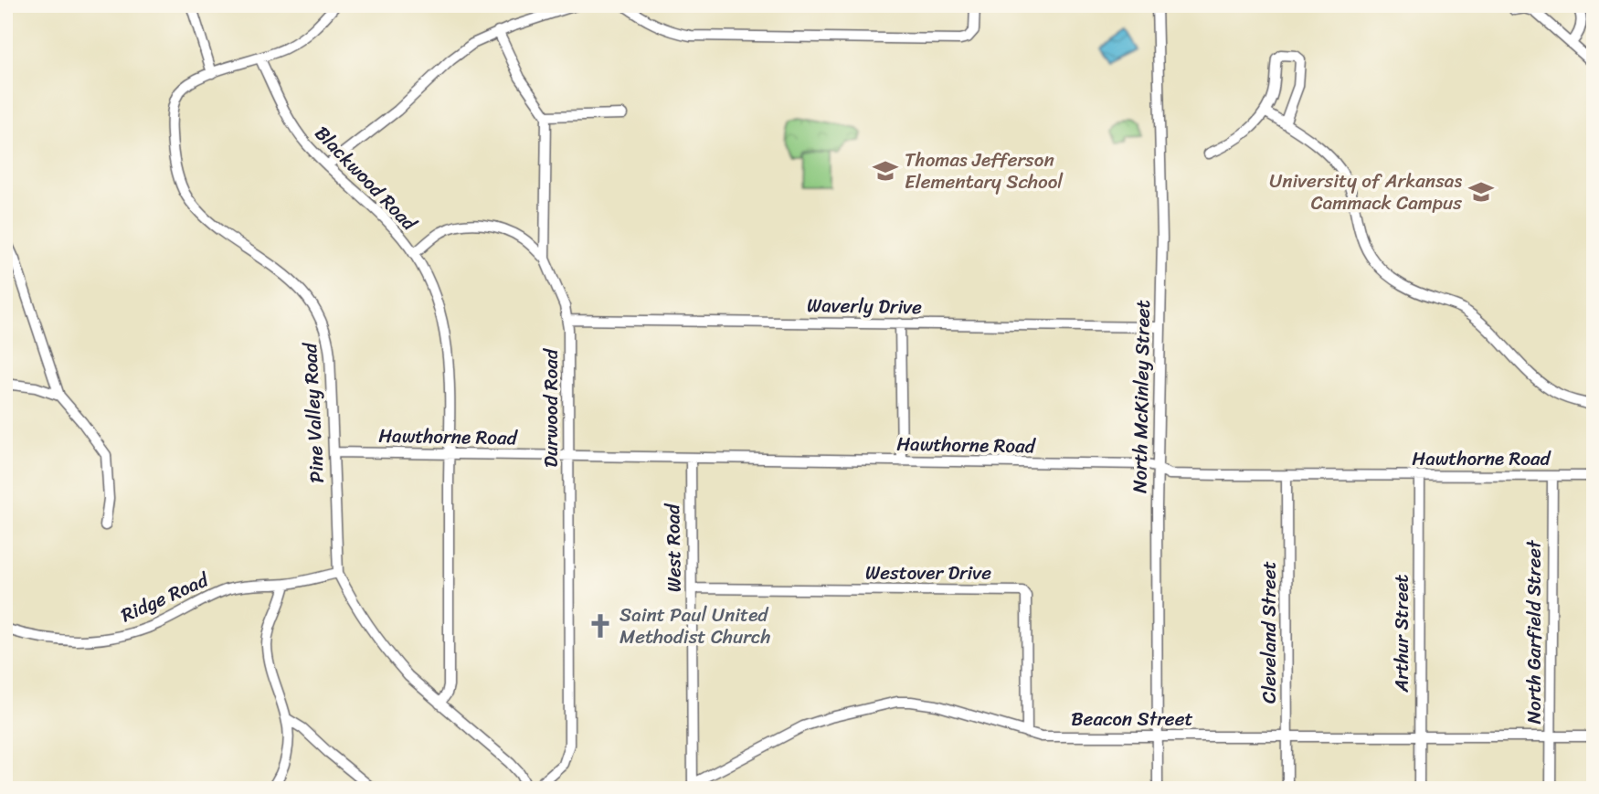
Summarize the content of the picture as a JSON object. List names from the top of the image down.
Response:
{
  "streets": {
    "street": [
      "Blackwood Road",
      "Waverly Drive",
      "North McKinley Street",
      "Durwood Road",
      "Pine Valley Road",
      "Hawthorne Road",
      "West Road",
      "Westover Drive",
      "Ridge Road",
      "Cleveland Street",
      "North Garfield Street",
      "Arthur Street",
      "Beacon Street"
    ]
  },
  "crossings": [
    ["Blackwood Road", "Pine Valley Road"],
    ["Blackwood Road", "Hawthorne Road"],
    ["Waverly Drive", "North McKinley Street"],
    ["Waverly Drive", "Durwood Road"],
    ["North McKinley Street", "Hawthorne Road"],
    ["North McKinley Street", "Beacon Street"],
    ["Durwood Road", "Hawthorne Road"],
    ["Pine Valley Road", "Hawthorne Road"],
    ["Pine Valley Road", "Ridge Road"],
    ["Hawthorne Road", "West Road"],
    ["Hawthorne Road", "Cleveland Street"],
    ["Hawthorne Road", "North Garfield Street"],
    ["Hawthorne Road", "Arthur Street"],
    ["West Road", "Westover Drive"],
    ["West Road", "Beacon Street"],
    ["Westover Drive", "Beacon Street"],
    ["Cleveland Street", "Beacon Street"],
    ["North Garfield Street", "Beacon Street"],
    ["Arthur Street", "Beacon Street"]
  ],
  "places": {
    "school or university": ["Thomas Jefferson Elementary School", "University of Arkansas Cammack Campus"],
    "church": ["Saint Paul United Methodist Church"]
  }
}
